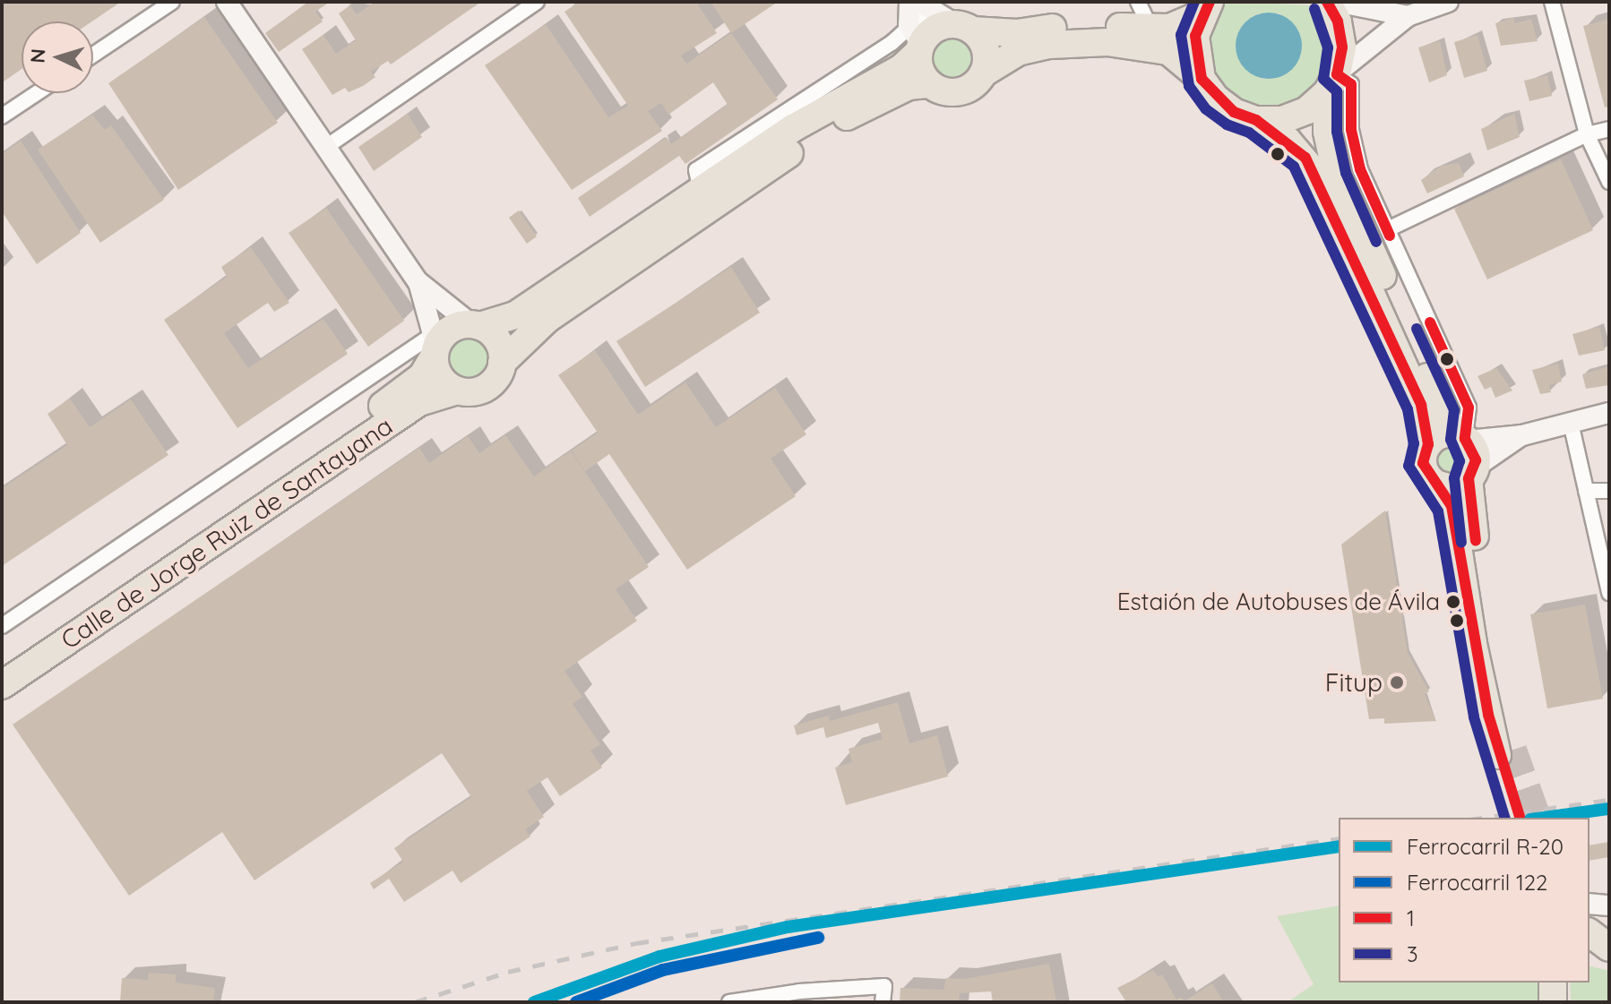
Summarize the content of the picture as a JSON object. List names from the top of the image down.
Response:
{
  "streets": {
    "highway": ["Calle de Jorge Ruiz de Santayana"]
  },
  "places": ["Estaión de Autobuses de Ávila", "Fitup"],
  "lines": [
    "transit line 1",
    "transit line 3",
    "rail line R-20",
    "rail line 122"
  ],
  "legend": [
    "Ferrocarril R-20",
    "Ferrocarril 122",
    "1",
    "3"
  ],
  "north": "left"
}
